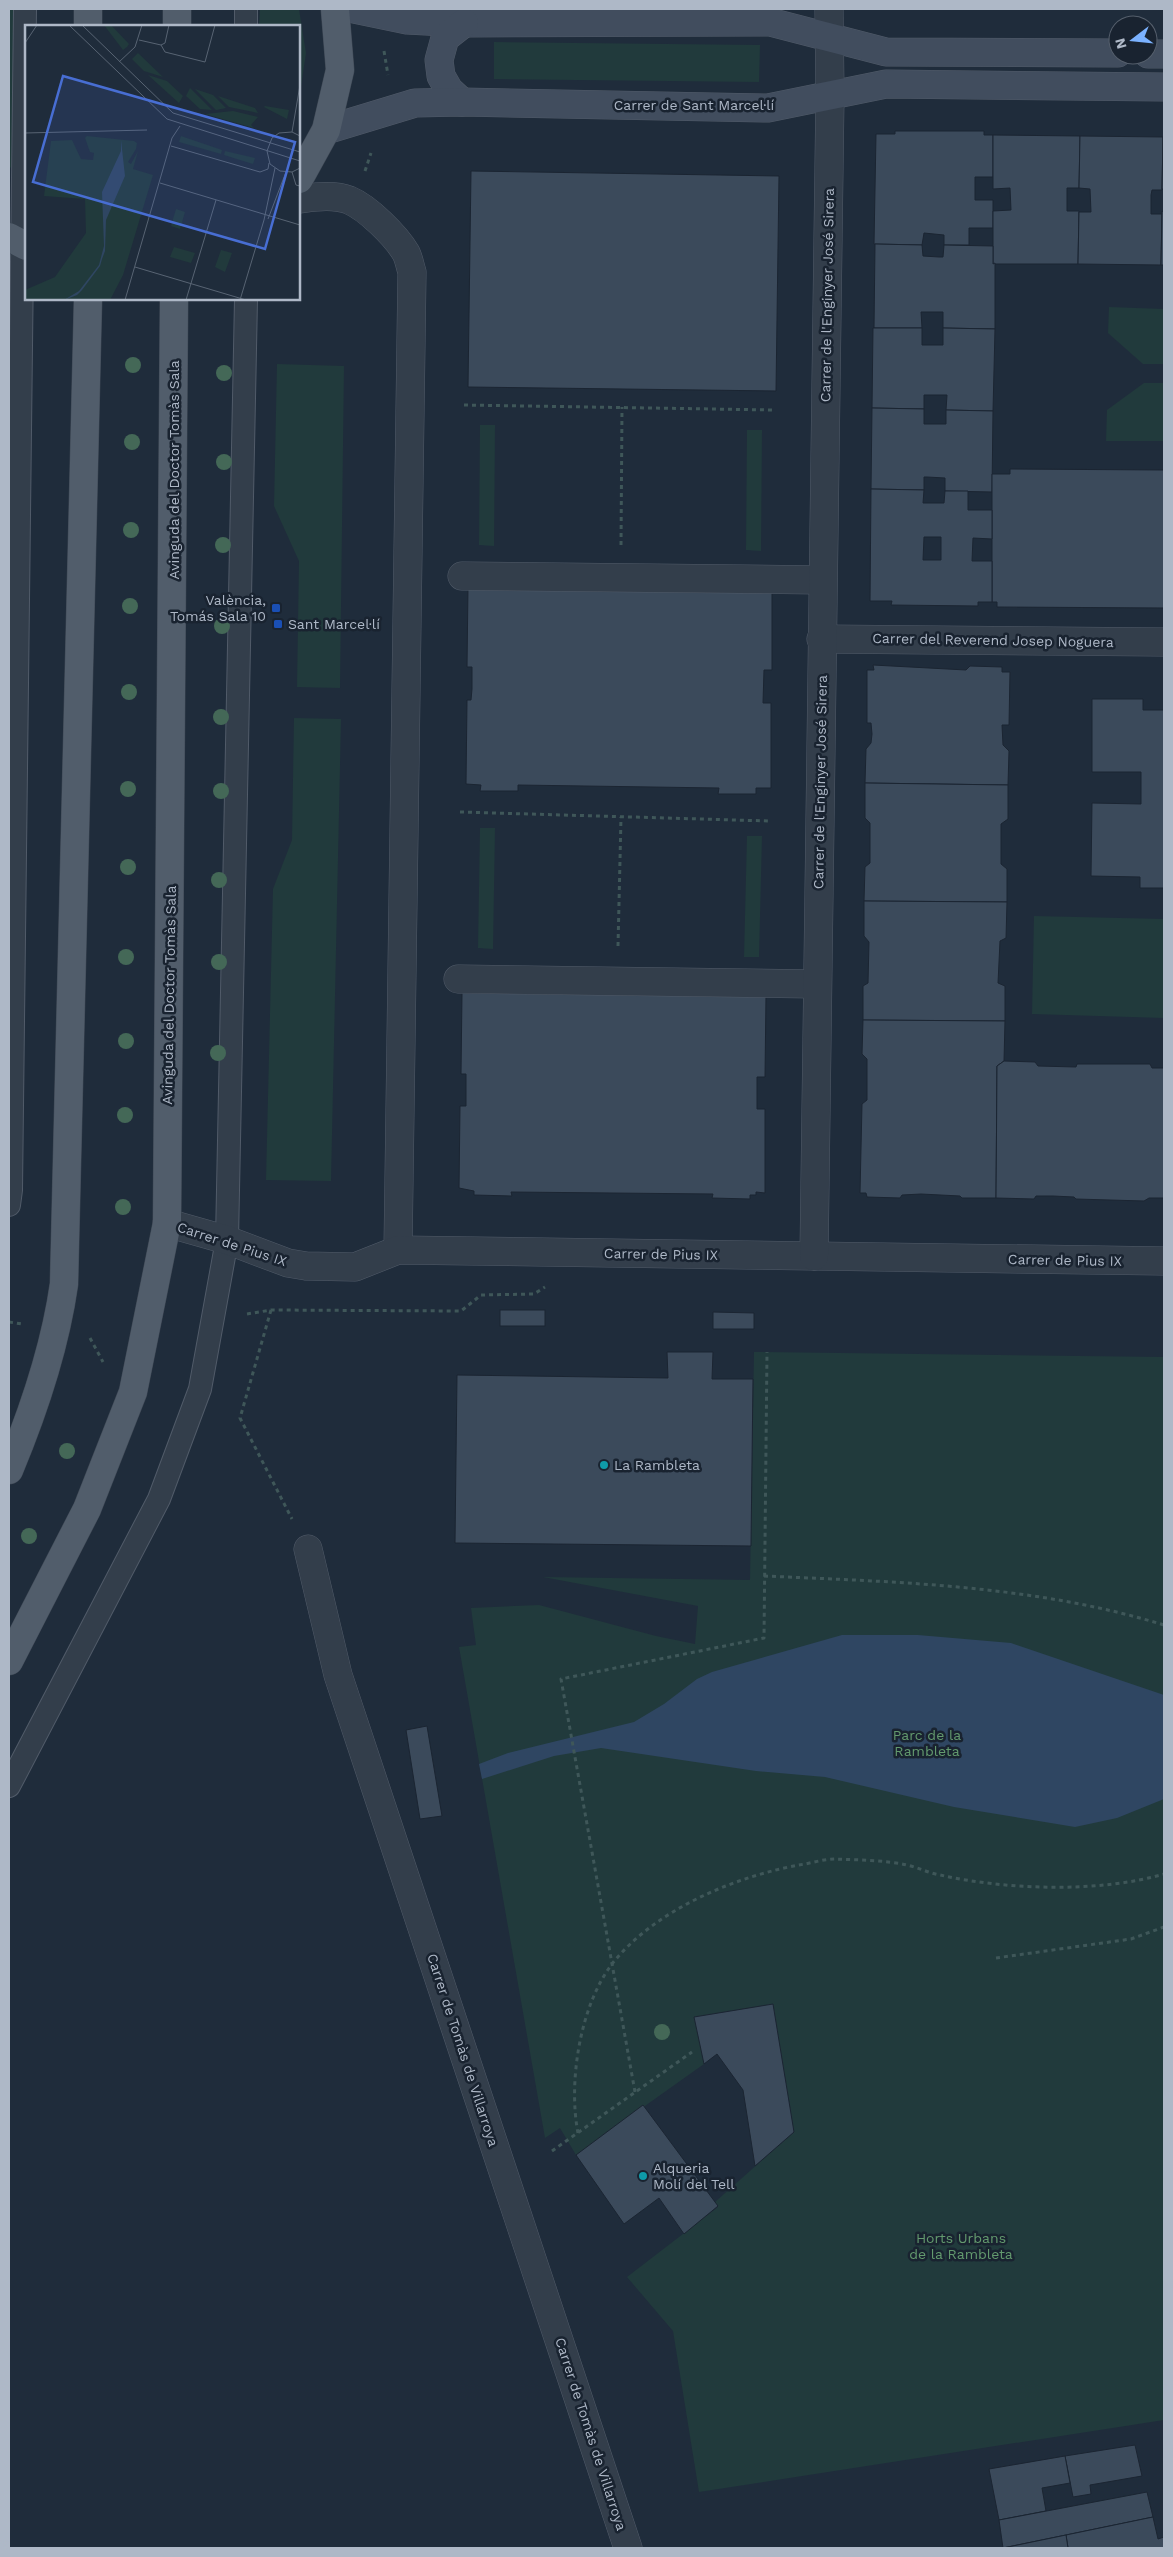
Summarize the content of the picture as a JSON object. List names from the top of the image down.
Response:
{
  "streets": {
    "main road": ["Avinguda del Doctor Tomàs Sala"],
    "street": [
      "Carrer de Sant Marcel·lí",
      "Carrer de l'Enginyer José Sirera",
      "Carrer del Reverend Josep Noguera",
      "Carrer de Pius IX",
      "Carrer de Tomàs de Villarroya"
    ]
  },
  "crossings": [
    ["Carrer de Sant Marcel·lí", "Carrer de l'Enginyer José Sirera"],
    ["Carrer de l'Enginyer José Sirera", "Carrer del Reverend Josep Noguera"],
    ["Carrer de l'Enginyer José Sirera", "Carrer de Pius IX"],
    ["Avinguda del Doctor Tomàs Sala", "Carrer de Pius IX"]
  ],
  "parks": ["Parc de la Rambleta", "Horts Urbans de la Rambleta"],
  "places": {
    "transit": ["València, Tomás Sala 10", "Sant Marcel·lí"],
    "other": ["La Rambleta", "Alqueria Molí del Tell"]
  },
  "north": "left"
}
